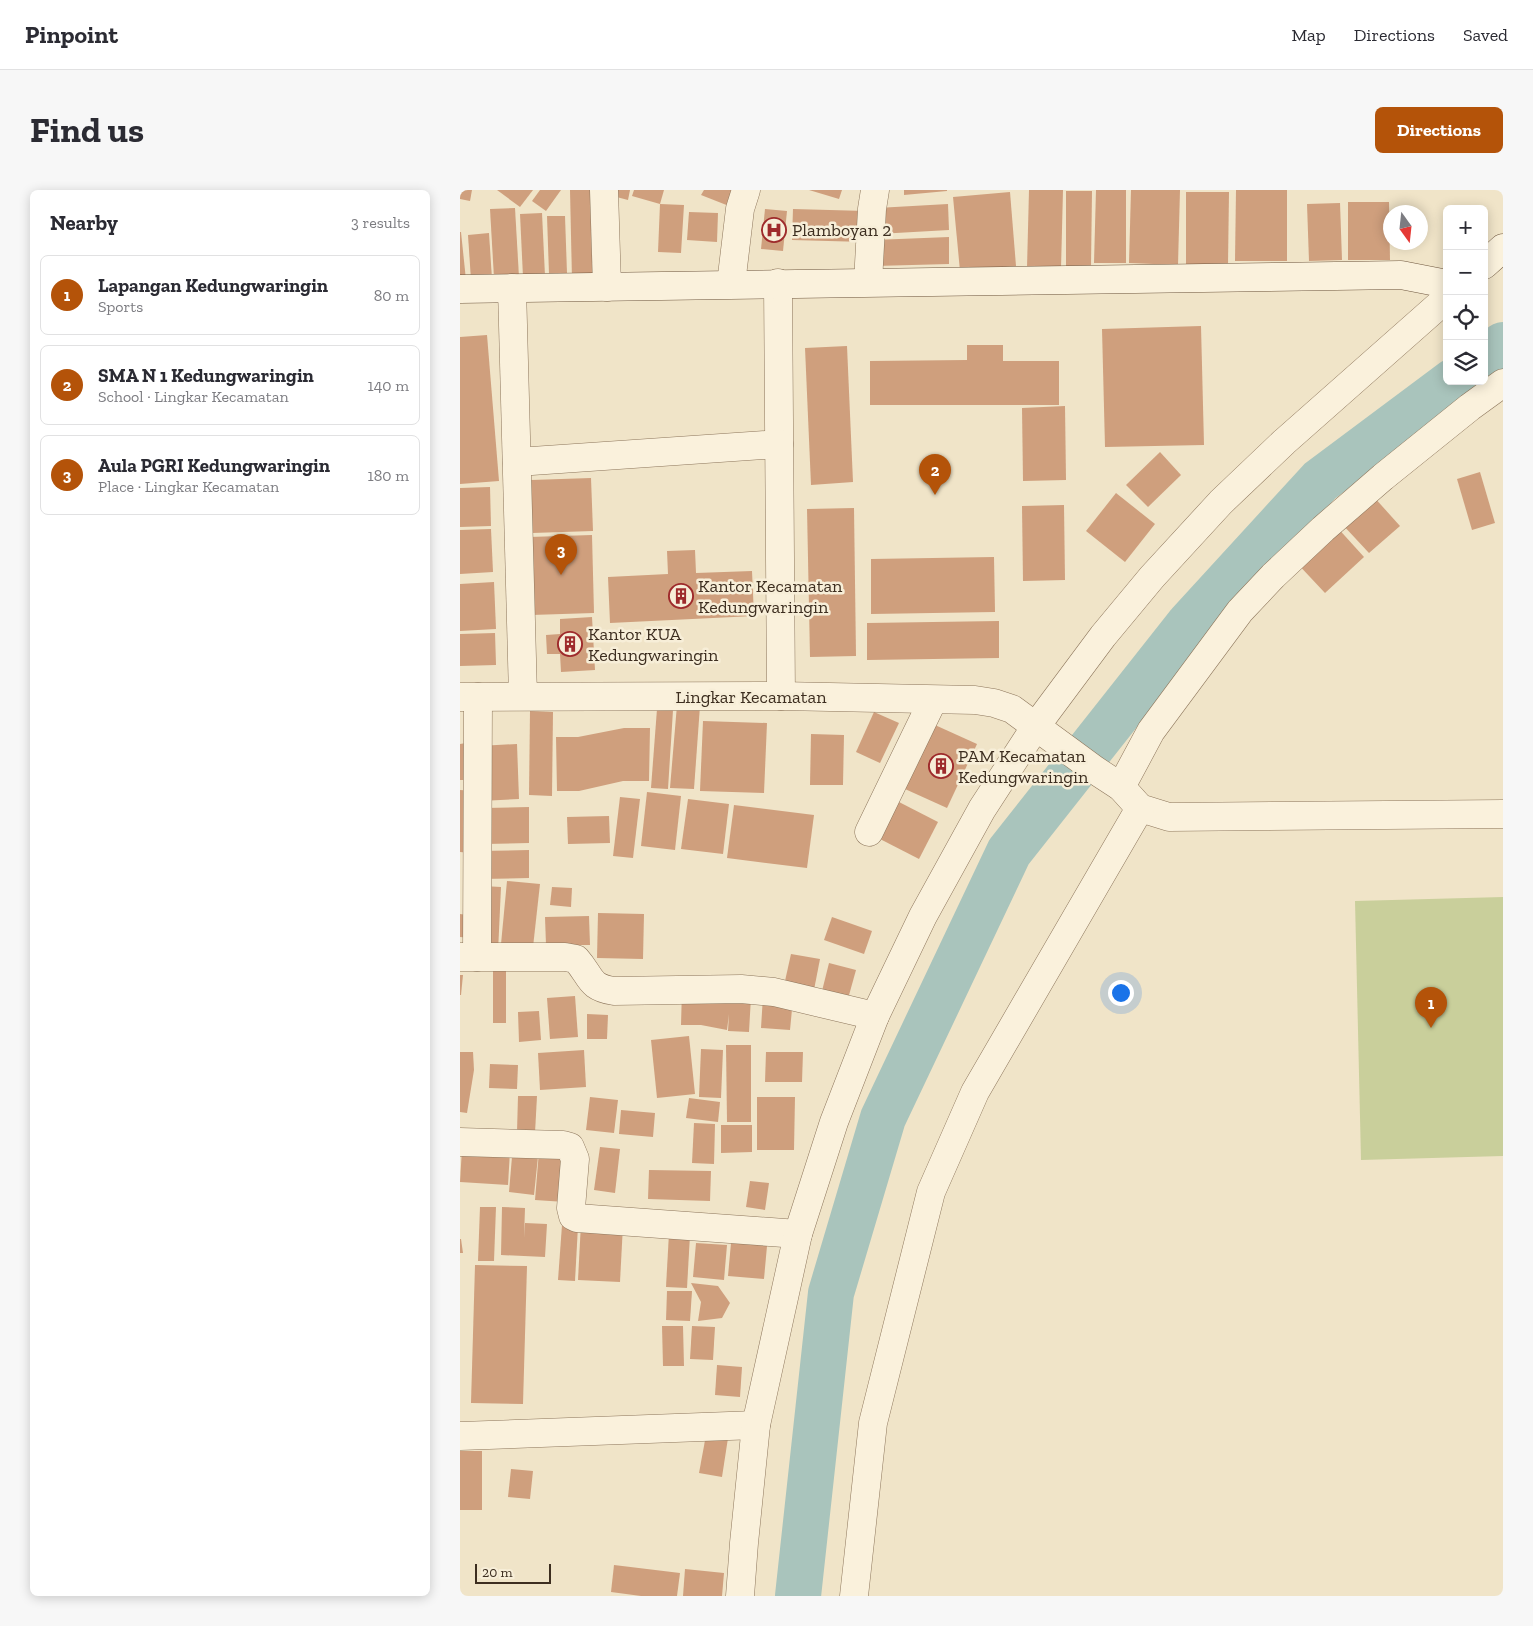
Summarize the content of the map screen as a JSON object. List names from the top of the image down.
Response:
{
  "streets": {
    "street": ["Lingkar Kecamatan"]
  },
  "places": {
    "hospital": ["Plamboyan 2"],
    "building": ["Kantor Kecamatan Kedungwaringin", "Kantor KUA Kedungwaringin", "PAM Kecamatan Kedungwaringin"]
  },
  "scale_bar": "20 m",
  "north": "bottom",
  "page": {
    "header": "Pinpoint",
    "nav": ["Map", "Directions", "Saved"],
    "buttons": "Directions",
    "title": "Find us",
    "heading": ["Nearby", "3 results"],
    "map_buttons": ["+", "−"],
    "list": [
      {
        "mark": "1",
        "name": "Lapangan Kedungwaringin",
        "note": "Sports",
        "value": "80 m"
      },
      {
        "mark": "2",
        "name": "SMA N 1 Kedungwaringin",
        "note": "School · Lingkar Kecamatan",
        "value": "140 m"
      },
      {
        "mark": "3",
        "name": "Aula PGRI Kedungwaringin",
        "note": "Place · Lingkar Kecamatan",
        "value": "180 m"
      }
    ],
    "pins": ["2", "3", "1"],
    "scale": "20 m"
  }
}
